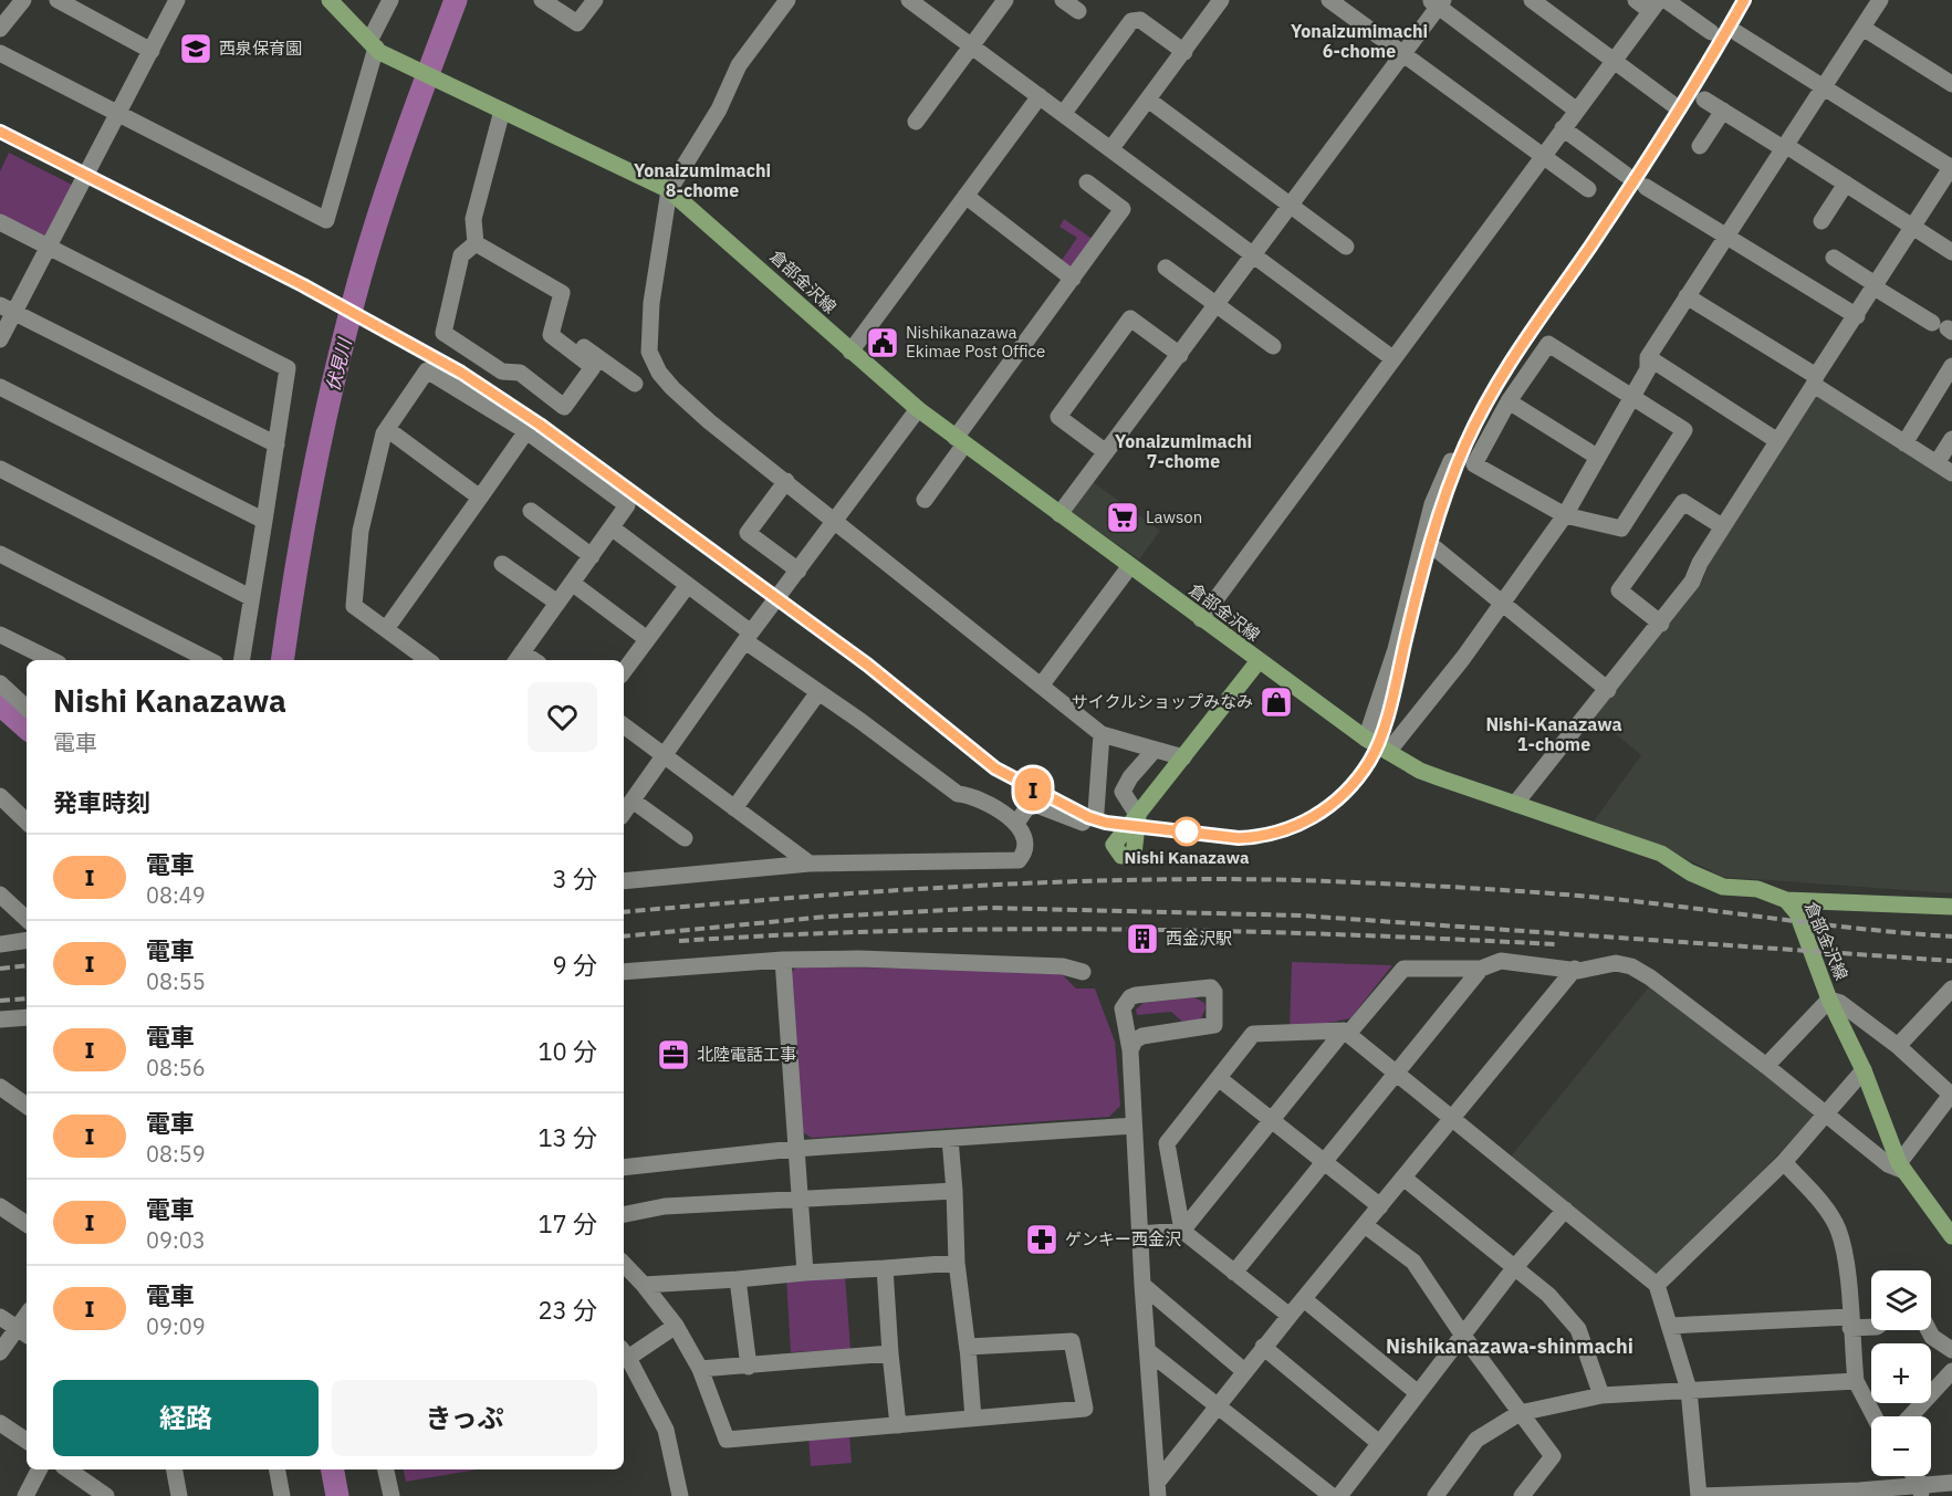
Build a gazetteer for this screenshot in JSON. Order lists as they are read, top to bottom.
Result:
{
  "streets": {
    "main road": ["倉部金沢線"]
  },
  "districts": [
    "Yonaizumimachi 6-chome",
    "Yonaizumimachi 8-chome",
    "Yonaizumimachi 7-chome",
    "Nishi-Kanazawa 1-chome",
    "Nishikanazawa-shinmachi"
  ],
  "water": ["伏見川"],
  "places": {
    "school or university": ["西泉保育園"],
    "public building": ["Nishikanazawa Ekimae Post Office"],
    "supermarket": ["Lawson"],
    "shop": ["サイクルショップみなみ"],
    "other": ["Nishi Kanazawa"],
    "building": ["西金沢駅"],
    "office": ["北陸電話工事"],
    "pharmacy": ["ゲンキー西金沢"]
  },
  "page": {
    "on_map": "I",
    "heading": [
      ["Nishi Kanazawa", "電車"],
      "発車時刻"
    ],
    "list": [
      {
        "mark": "I",
        "name": "電車",
        "note": "08:49",
        "value": "3 分"
      },
      {
        "mark": "I",
        "name": "電車",
        "note": "08:55",
        "value": "9 分"
      },
      {
        "mark": "I",
        "name": "電車",
        "note": "08:56",
        "value": "10 分"
      },
      {
        "mark": "I",
        "name": "電車",
        "note": "08:59",
        "value": "13 分"
      },
      {
        "mark": "I",
        "name": "電車",
        "note": "09:03",
        "value": "17 分"
      },
      {
        "mark": "I",
        "name": "電車",
        "note": "09:09",
        "value": "23 分"
      }
    ],
    "map_buttons": ["+", "−"],
    "buttons": ["経路", "きっぷ"]
  }
}
